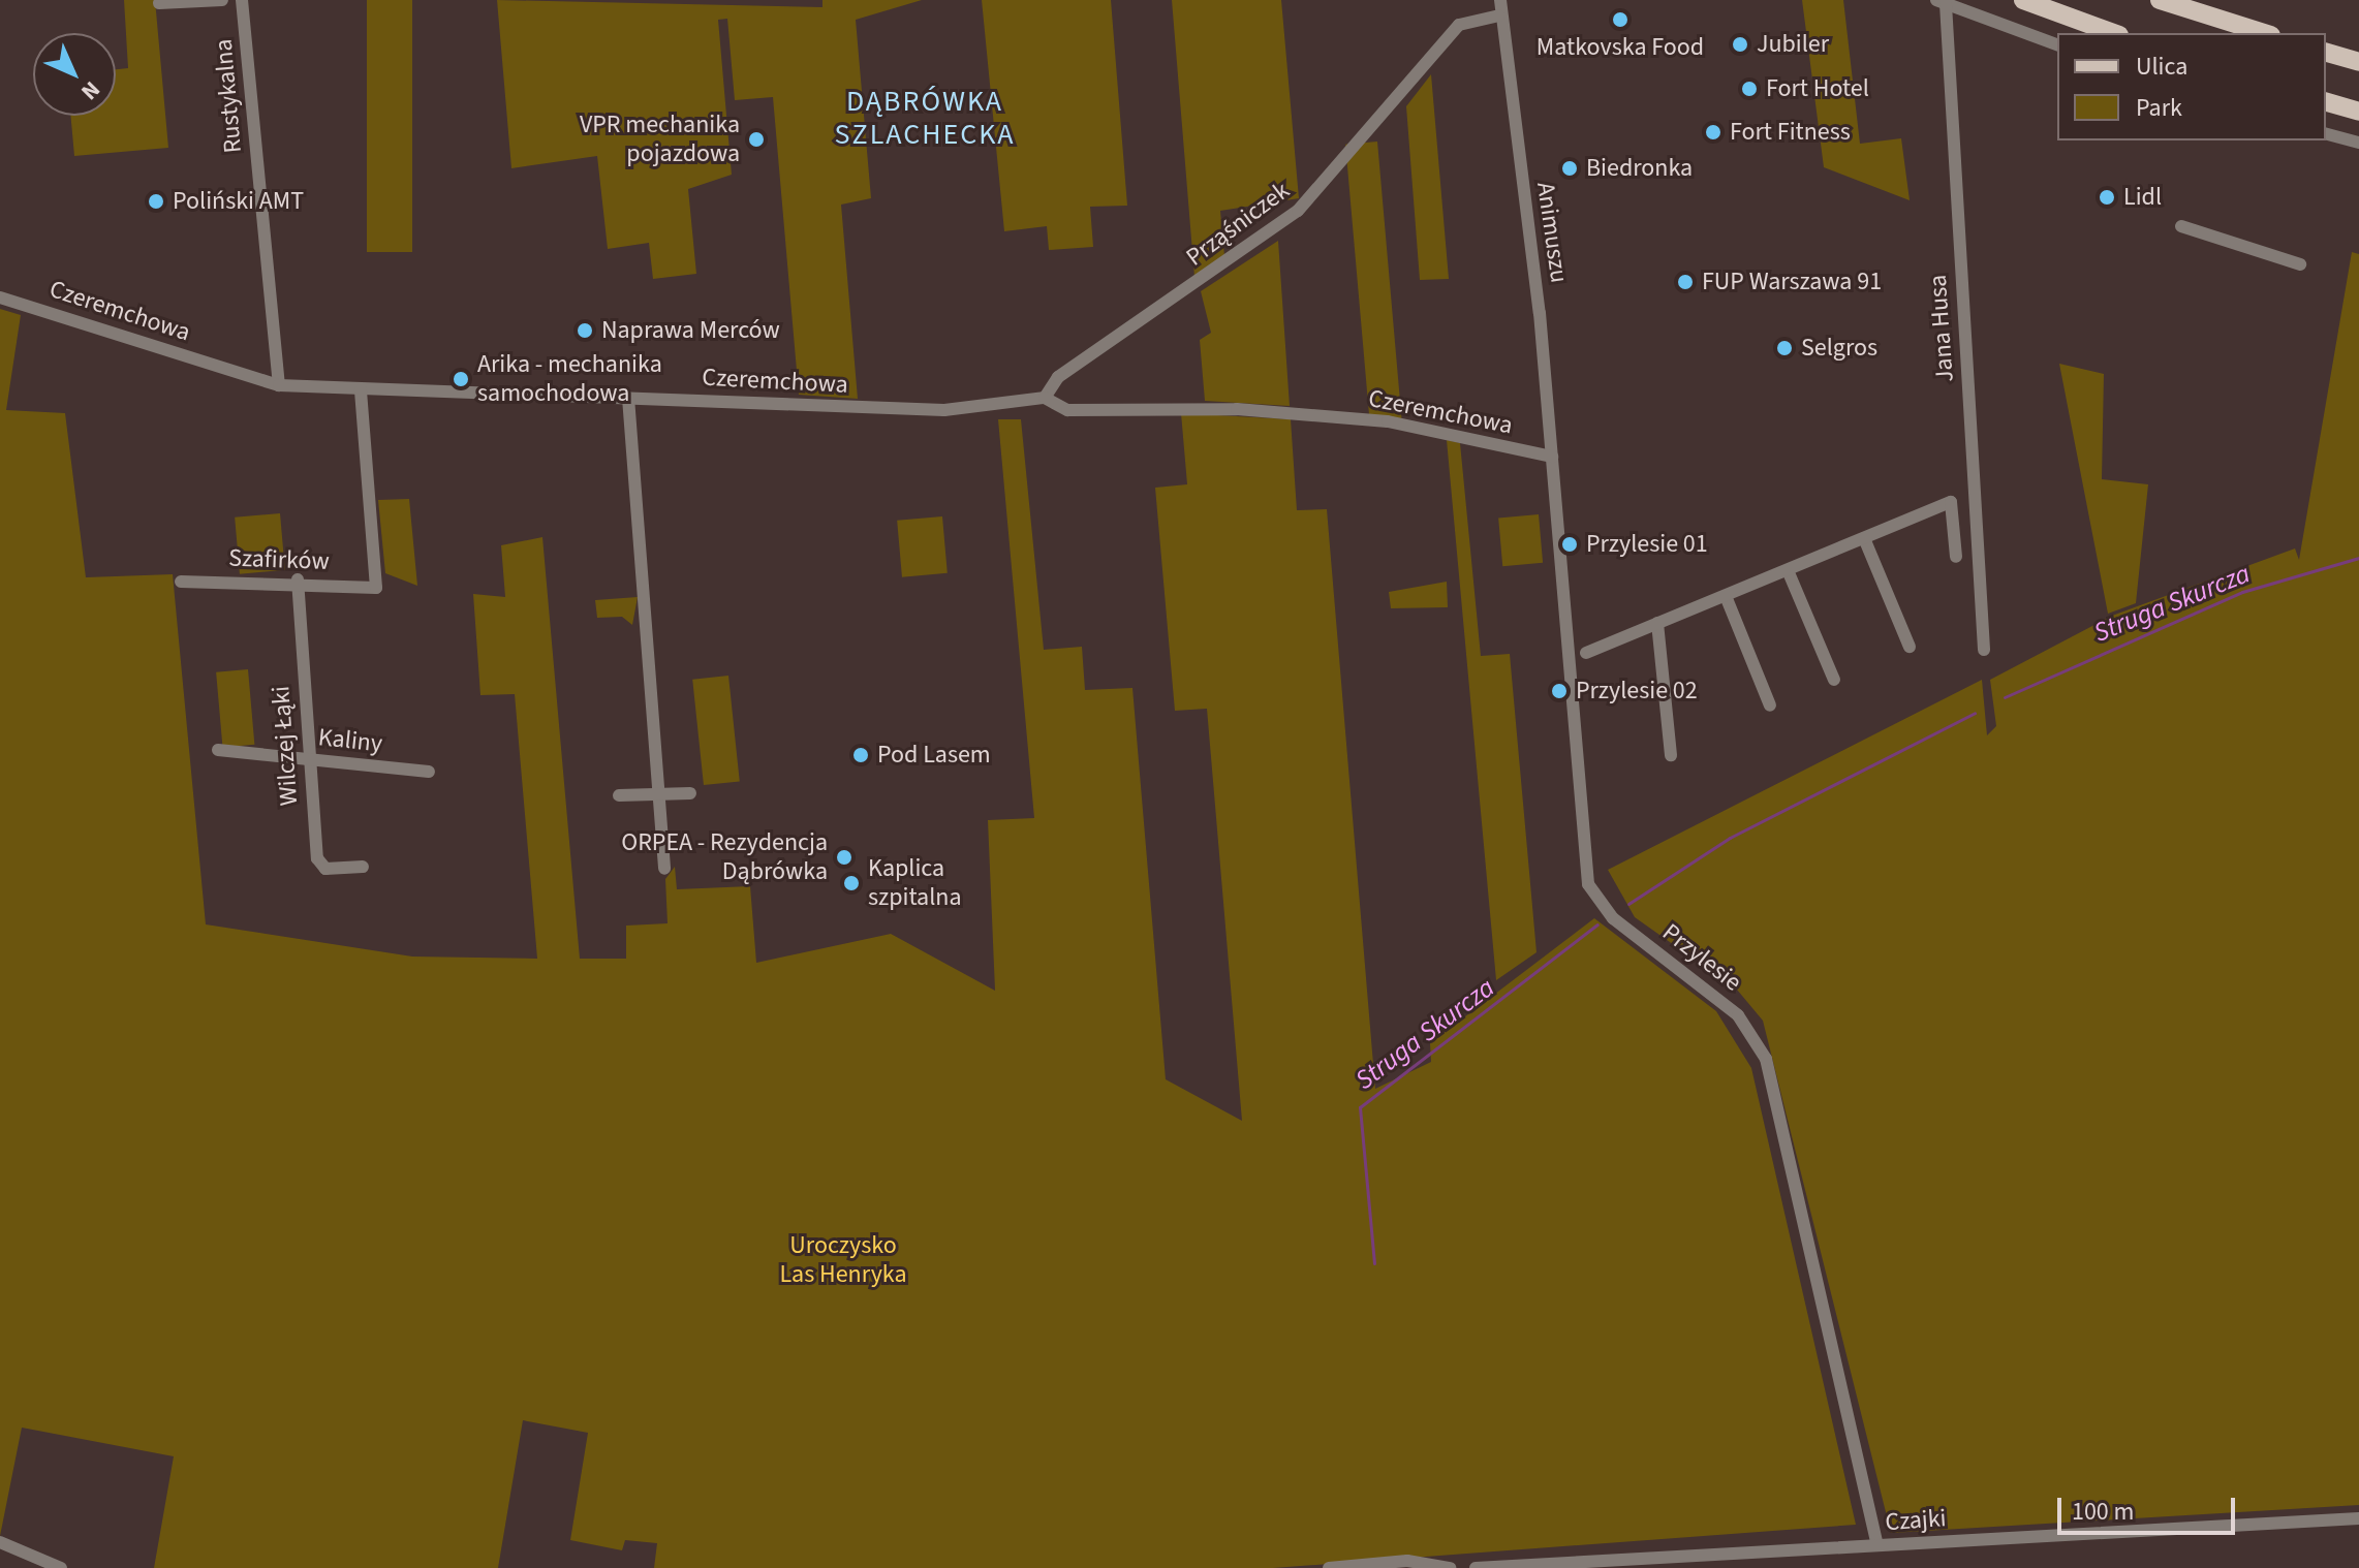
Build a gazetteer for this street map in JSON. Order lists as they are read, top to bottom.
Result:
{
  "streets": {
    "street": [
      "Rustykalna",
      "Prząśniczek",
      "Animuszu",
      "Czeremchowa",
      "Jana Husa",
      "Szafirków",
      "Kaliny",
      "Wilczej Łąki",
      "Przylesie",
      "Czajki"
    ]
  },
  "crossings": [
    ["Rustykalna", "Czeremchowa"],
    ["Prząśniczek", "Animuszu"],
    ["Prząśniczek", "Czeremchowa"],
    ["Animuszu", "Czeremchowa"],
    ["Animuszu", "Przylesie"],
    ["Czeremchowa", "Szafirków"],
    ["Czeremchowa", "Przylesie"],
    ["Szafirków", "Wilczej Łąki"],
    ["Kaliny", "Wilczej Łąki"],
    ["Przylesie", "Czajki"]
  ],
  "districts": ["DĄBRÓWKA SZLACHECKA"],
  "water": ["Struga Skurcza"],
  "parks": ["Uroczysko Las Henryka"],
  "places": [
    "Matkovska Food",
    "Jubiler",
    "Fort Hotel",
    "Fort Fitness",
    "VPR mechanika pojazdowa",
    "Biedronka",
    "Lidl",
    "Poliński AMT",
    "FUP Warszawa 91",
    "Naprawa Merców",
    "Selgros",
    "Arika - mechanika samochodowa",
    "Przylesie 01",
    "Przylesie 02",
    "Pod Lasem",
    "ORPEA - Rezydencja Dąbrówka",
    "Kaplica szpitalna"
  ],
  "legend": ["Ulica", "Park"],
  "scale_bar": "100 m",
  "north": "bottom right"
}
